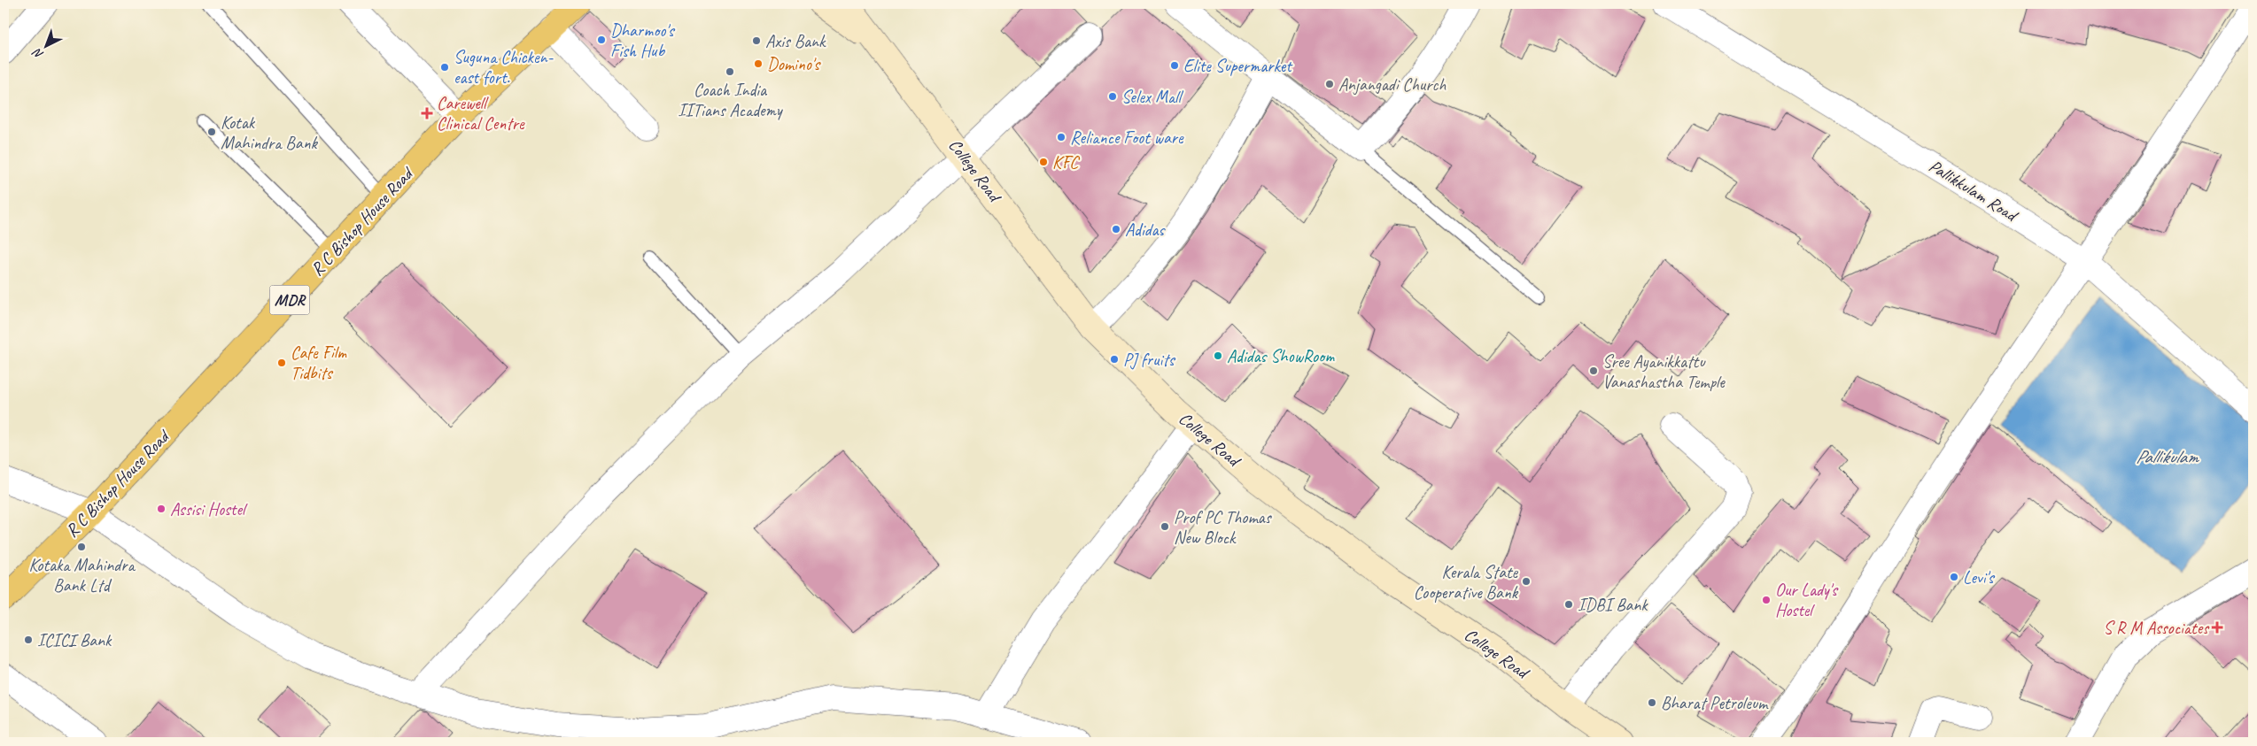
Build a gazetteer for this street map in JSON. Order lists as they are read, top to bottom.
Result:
{
  "streets": {
    "main road": ["College Road", "R C Bishop House Road", "MDR"],
    "street": ["Pallikkulam Road"]
  },
  "water": ["Pallikulam"],
  "places": {
    "other": [
      "Dharmoo's Fish Hub",
      "Axis Bank",
      "Domino's",
      "Elite Supermarket",
      "Suguna Chicken- east fort.",
      "Coach India IITians Academy",
      "Anjangadi Church",
      "Selex Mall",
      "Kotak Mahindra Bank",
      "Reliance Foot ware",
      "KFC",
      "Adidas",
      "Adidas ShowRoom",
      "PJ fruits",
      "Cafe Film Tidbits",
      "Sree Ayanikkattu Vanashastha Temple",
      "Assisi Hostel",
      "Prof PC Thomas New Block",
      "Kotaka Mahindra Bank Ltd",
      "Levi's",
      "Kerala State Cooperative Bank",
      "Our Lady's Hostel",
      "IDBI Bank",
      "ICICI Bank",
      "Bharat Petroleum"
    ],
    "health": ["Carewell Clinical Centre", "S R M Associates"]
  },
  "north": "bottom left"
}
